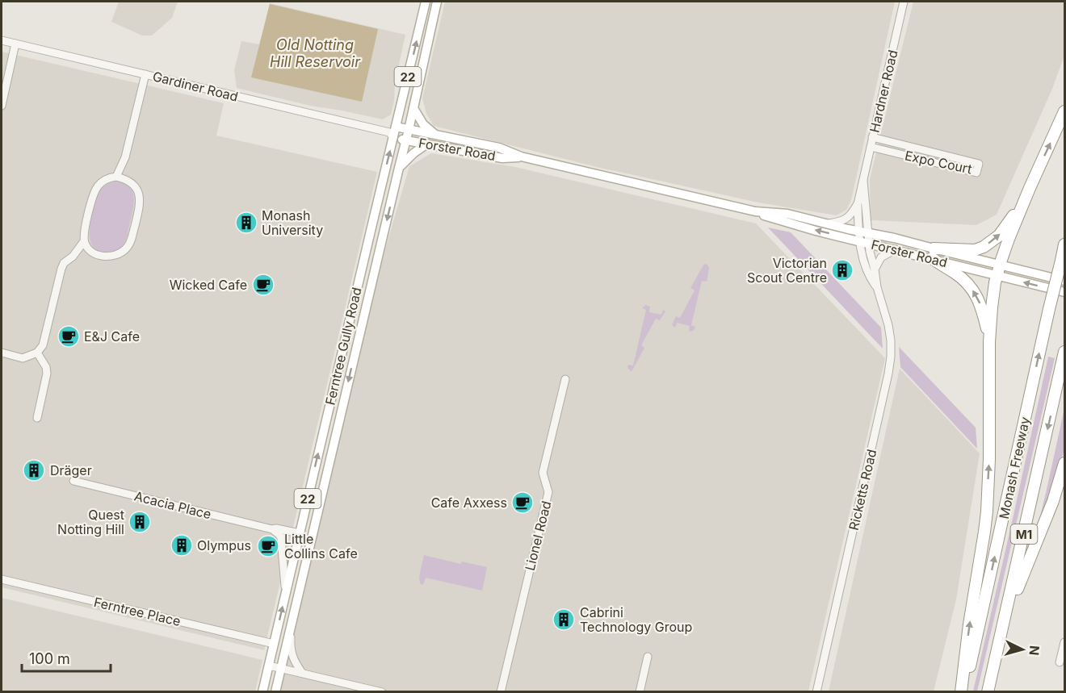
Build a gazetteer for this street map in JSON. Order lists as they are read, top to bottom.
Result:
{
  "streets": {
    "highway": ["Monash Freeway", "M1"],
    "main road": ["22", "Forster Road", "Ferntree Gully Road"],
    "street": [
      "Gardiner Road",
      "Hardner Road",
      "Expo Court",
      "Ricketts Road",
      "Acacia Place",
      "Lionel Road",
      "Ferntree Place"
    ]
  },
  "crossings": [
    ["Gardiner Road", "Forster Road"],
    ["Gardiner Road", "Ferntree Gully Road"],
    ["Hardner Road", "Forster Road"],
    ["Hardner Road", "Expo Court"],
    ["Forster Road", "Ferntree Gully Road"],
    ["Forster Road", "Ricketts Road"],
    ["Ferntree Gully Road", "Acacia Place"],
    ["Ferntree Gully Road", "Ferntree Place"]
  ],
  "water": ["Old Notting Hill Reservoir"],
  "places": {
    "building": [
      "Monash University",
      "Victorian Scout Centre",
      "Dräger",
      "Quest Notting Hill",
      "Olympus",
      "Cabrini Technology Group"
    ],
    "cafe": [
      "Wicked Cafe",
      "E&J Cafe",
      "Cafe Axxess",
      "Little Collins Cafe"
    ]
  },
  "scale_bar": "100 m",
  "north": "right"
}
